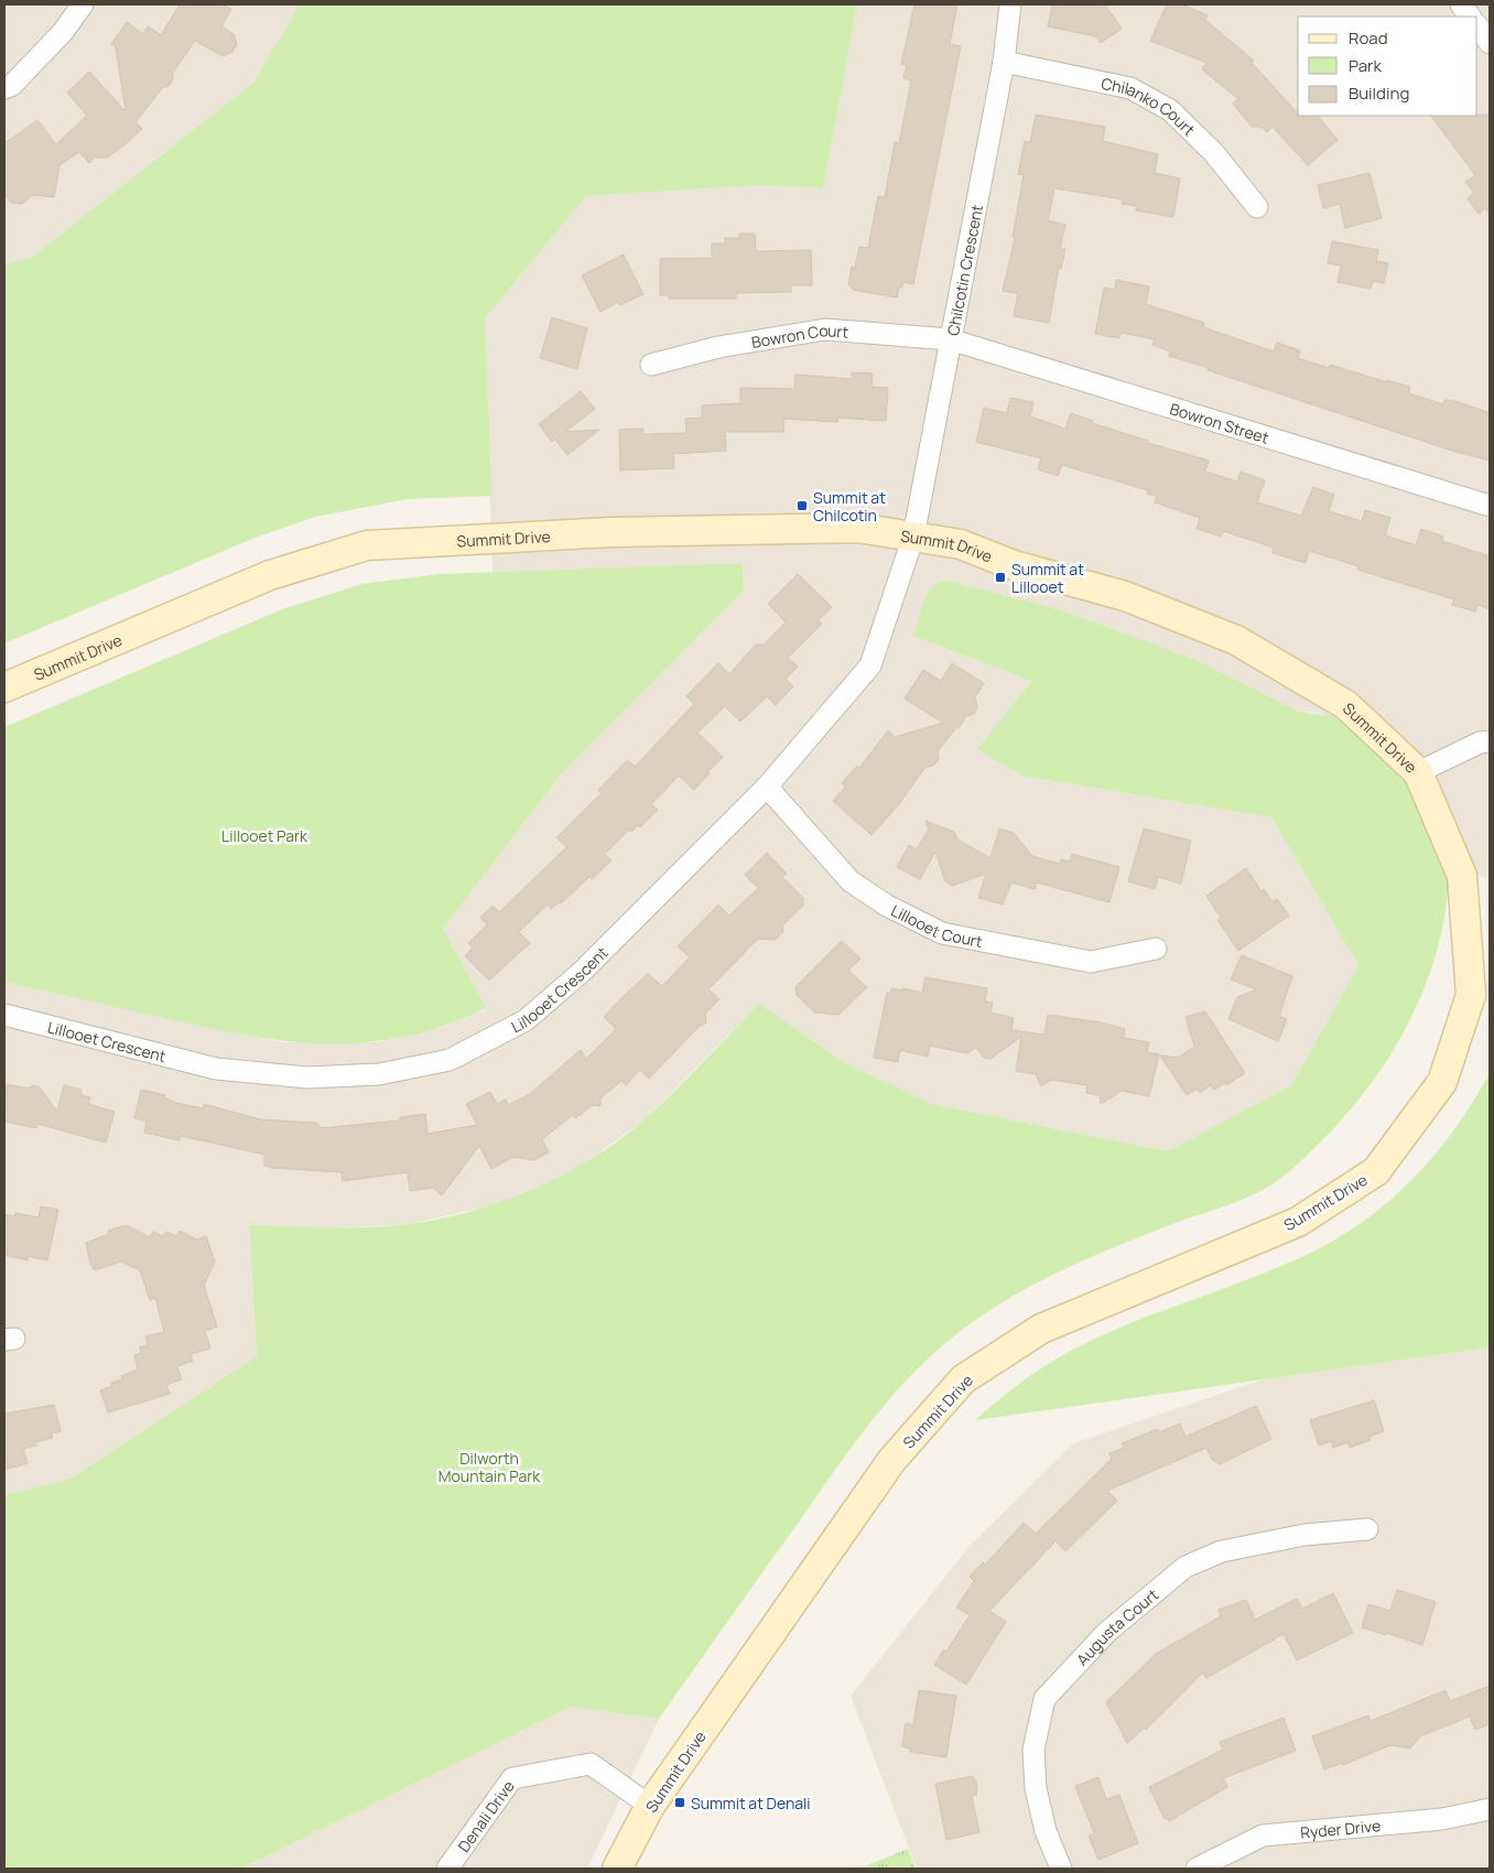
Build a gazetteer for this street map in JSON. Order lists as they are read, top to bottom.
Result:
{
  "streets": {
    "street": [
      "Chilanko Court",
      "Chilcotin Crescent",
      "Bowron Court",
      "Bowron Street",
      "Summit Drive",
      "Lillooet Court",
      "Lillooet Crescent",
      "Augusta Court",
      "Denali Drive",
      "Ryder Drive"
    ]
  },
  "crossings": [
    ["Chilanko Court", "Chilcotin Crescent"],
    ["Chilcotin Crescent", "Bowron Court"],
    ["Chilcotin Crescent", "Bowron Street"],
    ["Chilcotin Crescent", "Summit Drive"],
    ["Chilcotin Crescent", "Lillooet Crescent"],
    ["Bowron Court", "Bowron Street"],
    ["Summit Drive", "Lillooet Crescent"],
    ["Summit Drive", "Denali Drive"],
    ["Lillooet Court", "Lillooet Crescent"]
  ],
  "parks": ["Lillooet Park", "Dilworth Mountain Park"],
  "places": {
    "transit": ["Summit at Chilcotin", "Summit at Lillooet", "Summit at Denali"]
  },
  "legend": ["Road", "Park", "Building"]
}
